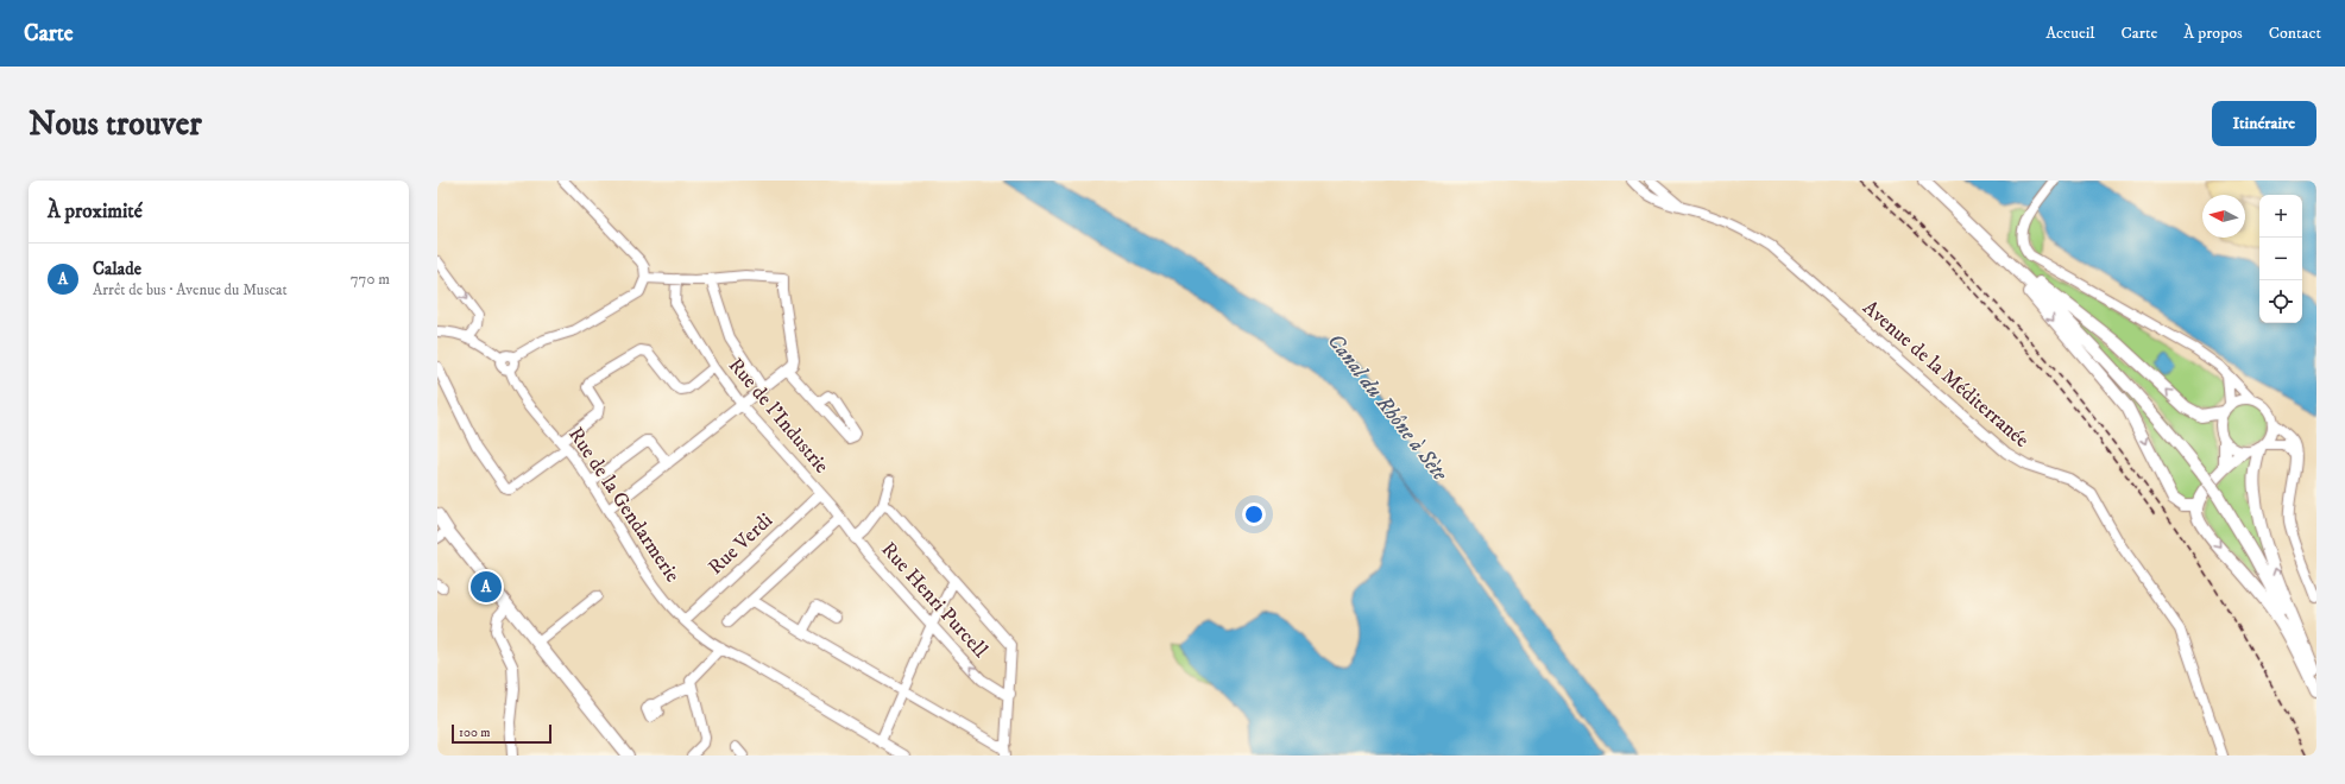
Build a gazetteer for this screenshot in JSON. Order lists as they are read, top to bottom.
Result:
{
  "streets": {
    "street": [
      "Avenue de la Méditerranée",
      "Rue de l'Industrie",
      "Rue de la Gendarmerie",
      "Rue Verdi",
      "Rue Henri Purcell"
    ]
  },
  "crossings": [
    ["Rue de l'Industrie", "Rue Verdi"],
    ["Rue de l'Industrie", "Rue Henri Purcell"],
    ["Rue de la Gendarmerie", "Rue Verdi"]
  ],
  "water": ["Canal du Rhône à Sète"],
  "scale_bar": "100 m",
  "north": "left",
  "page": {
    "header": "Carte",
    "nav": [
      "Accueil",
      "Carte",
      "À propos",
      "Contact"
    ],
    "buttons": "Itinéraire",
    "title": "Nous trouver",
    "heading": "À proximité",
    "map_buttons": ["+", "−"],
    "list": [
      {
        "mark": "A",
        "name": "Calade",
        "note": "Arrêt de bus · Avenue du Muscat",
        "value": "770 m"
      }
    ],
    "pins": "A",
    "scale": "100 m"
  }
}
